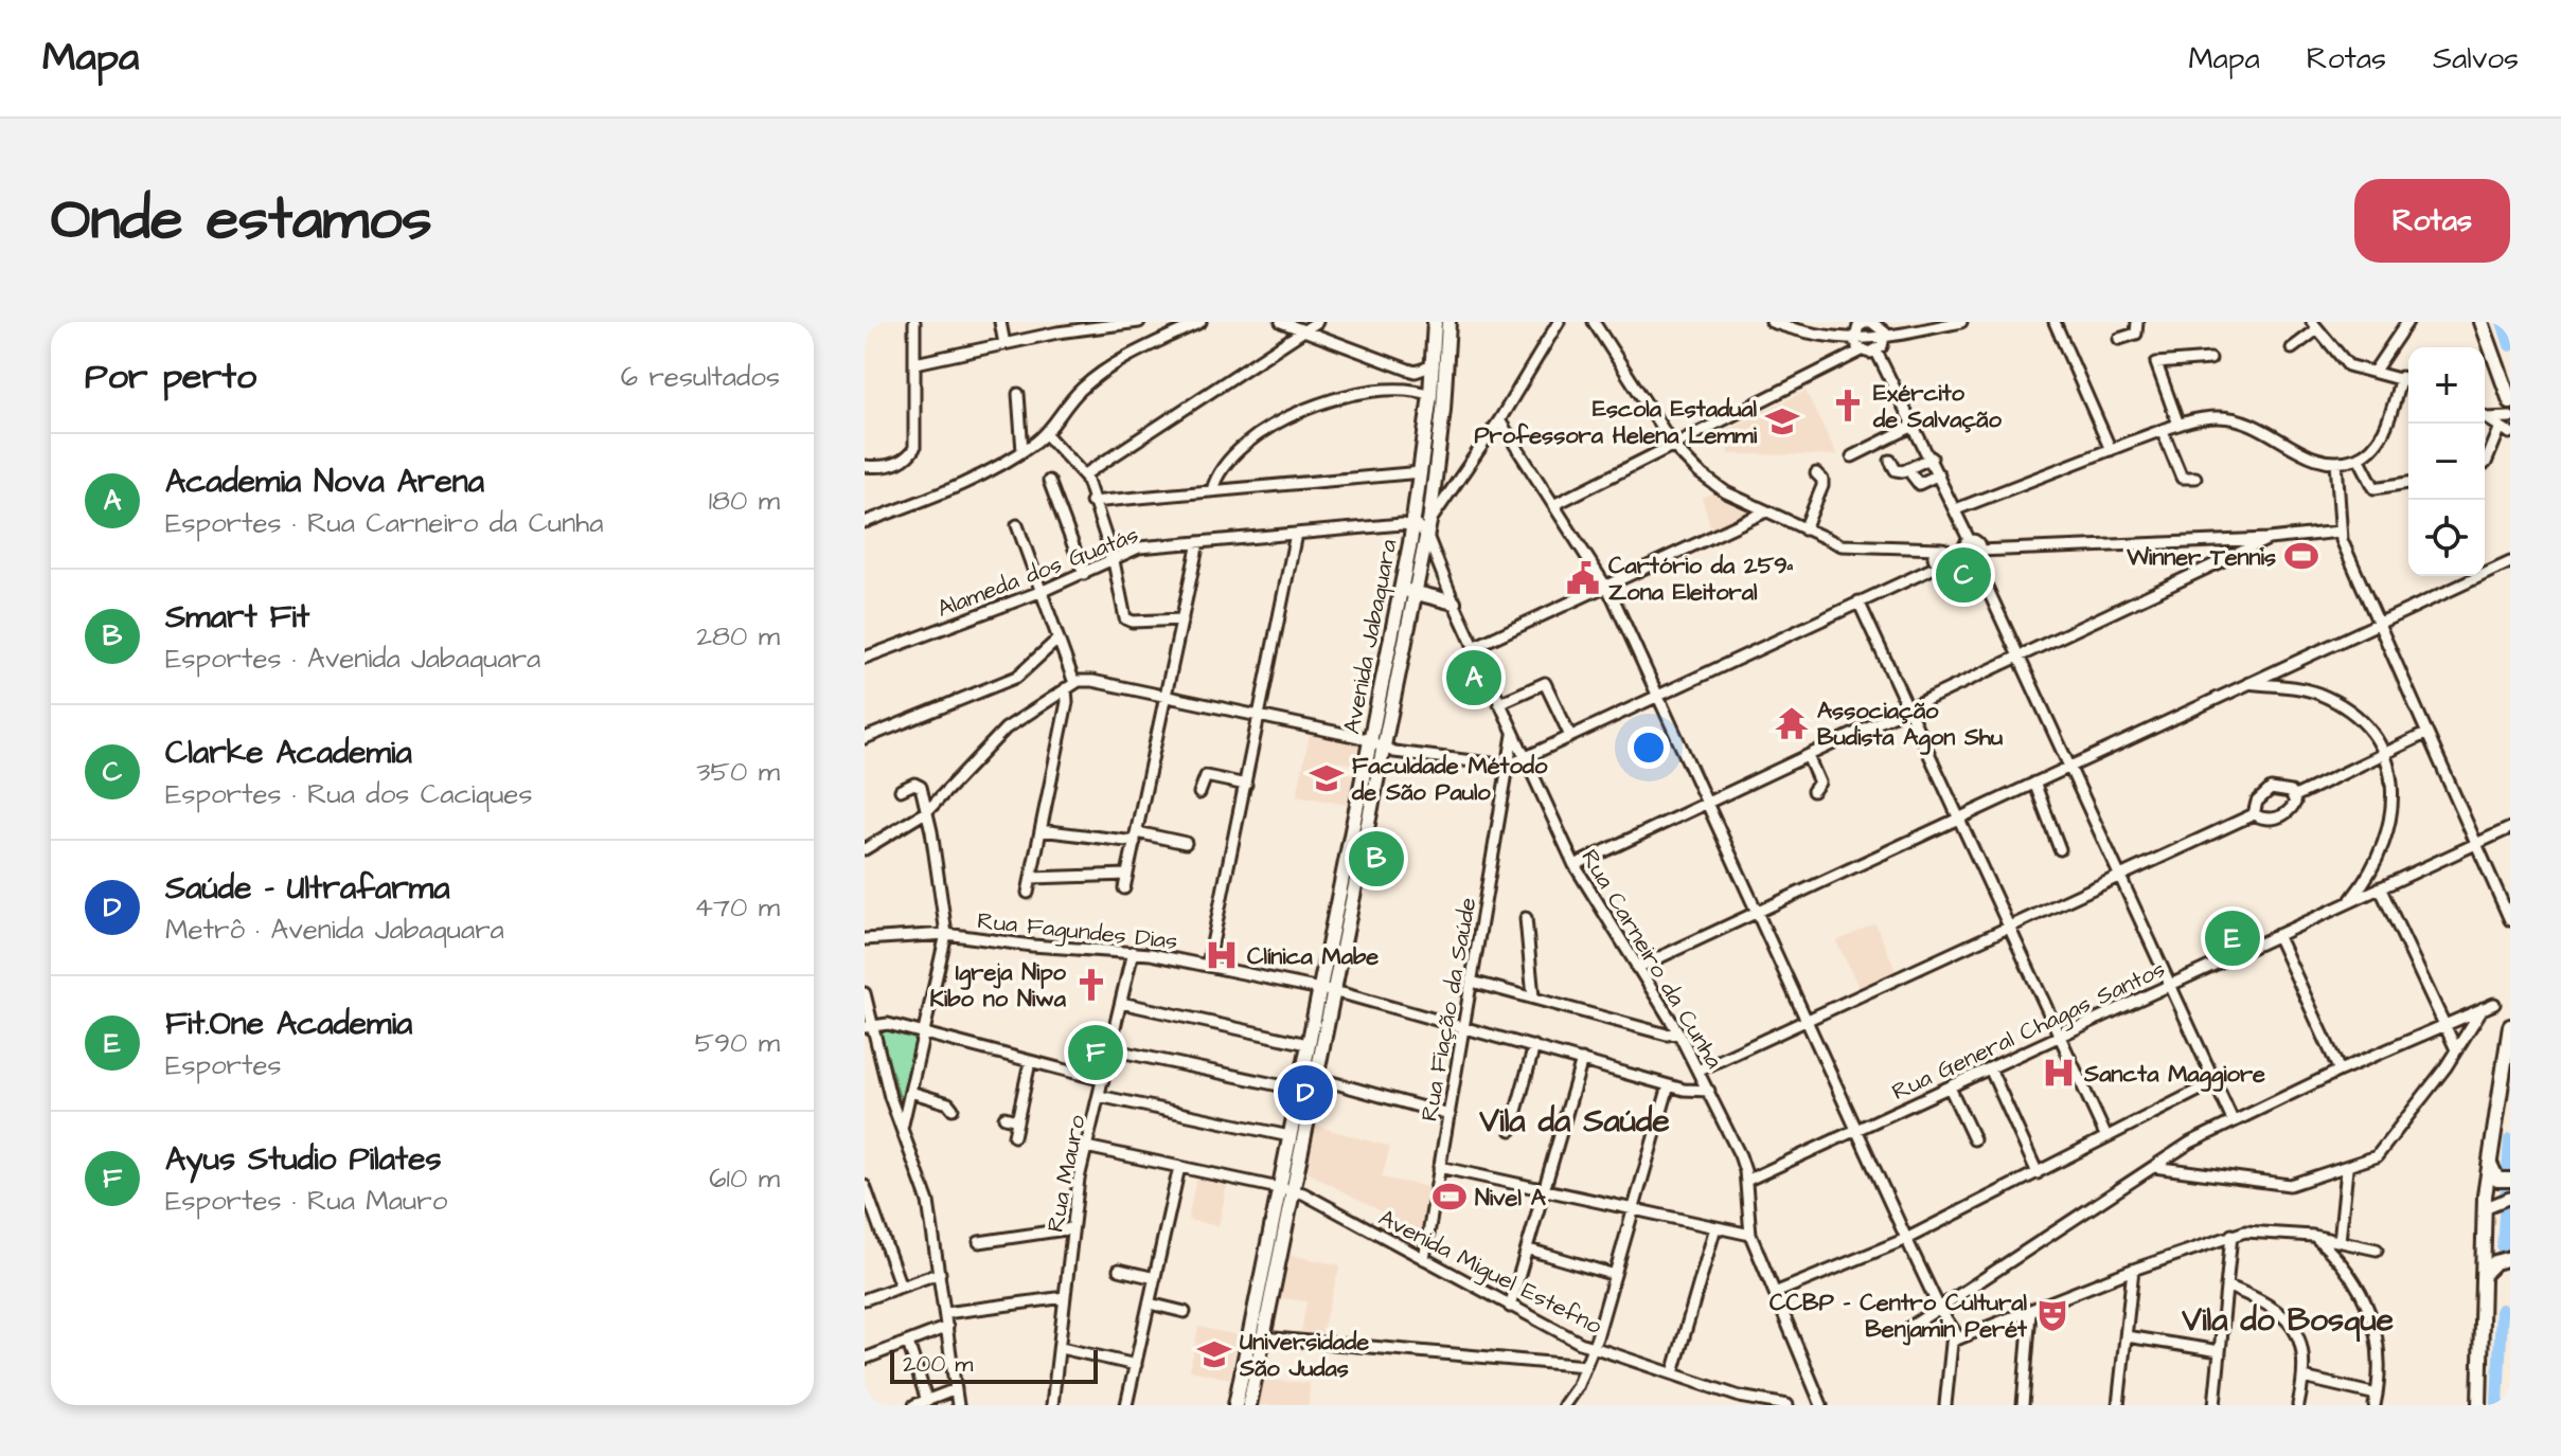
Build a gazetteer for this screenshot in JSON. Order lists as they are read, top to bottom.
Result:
{
  "streets": {
    "main road": ["Avenida Jabaquara"],
    "street": [
      "Alameda dos Guatás",
      "Rua Fagundes Dias",
      "Rua Carneiro da Cunha",
      "Rua Fiação da Saúde",
      "Rua General Chagas Santos",
      "Rua Mauro",
      "Avenida Miguel Estefno"
    ]
  },
  "crossings": [
    ["Alameda dos Guatás", "Avenida Jabaquara"],
    ["Avenida Jabaquara", "Rua Fagundes Dias"],
    ["Avenida Jabaquara", "Rua Carneiro da Cunha"],
    ["Avenida Jabaquara", "Avenida Miguel Estefno"],
    ["Rua Fagundes Dias", "Rua Carneiro da Cunha"],
    ["Rua Fagundes Dias", "Rua Fiação da Saúde"],
    ["Rua Fagundes Dias", "Rua Mauro"],
    ["Rua Carneiro da Cunha", "Rua Fiação da Saúde"],
    ["Rua Carneiro da Cunha", "Rua General Chagas Santos"],
    ["Rua Fiação da Saúde", "Avenida Miguel Estefno"],
    ["Rua Mauro", "Avenida Miguel Estefno"]
  ],
  "districts": ["Vila da Saúde", "Vila do Bosque"],
  "places": {
    "church": ["Exército de Salvação", "Igreja Nipo Kibo no Niwa"],
    "school or university": ["Escola Estadual Professora Helena Lemmi", "Faculdade Método de São Paulo", "Universidade São Judas"],
    "sports": ["Winner Tennis", "Nivel A"],
    "public building": ["Cartório da 259ª Zona Eleitoral"],
    "temple": ["Associação Budista Agon Shu"],
    "hospital": ["Clínica Mabe", "Sancta Maggiore"],
    "theatre": ["CCBP - Centro Cultural Benjamin Perét"]
  },
  "scale_bar": "200 m",
  "page": {
    "header": "Mapa",
    "nav": ["Mapa", "Rotas", "Salvos"],
    "title": "Onde estamos",
    "buttons": "Rotas",
    "heading": ["Por perto", "6 resultados"],
    "map_buttons": ["+", "−"],
    "list": [
      {
        "mark": "A",
        "name": "Academia Nova Arena",
        "note": "Esportes · Rua Carneiro da Cunha",
        "value": "180 m"
      },
      {
        "mark": "B",
        "name": "Smart Fit",
        "note": "Esportes · Avenida Jabaquara",
        "value": "280 m"
      },
      {
        "mark": "C",
        "name": "Clarke Academia",
        "note": "Esportes · Rua dos Caciques",
        "value": "350 m"
      },
      {
        "mark": "D",
        "name": "Saúde – Ultrafarma",
        "note": "Metrô · Avenida Jabaquara",
        "value": "470 m"
      },
      {
        "mark": "E",
        "name": "Fit.One Academia",
        "note": "Esportes",
        "value": "590 m"
      },
      {
        "mark": "F",
        "name": "Ayus Studio Pilates",
        "note": "Esportes · Rua Mauro",
        "value": "610 m"
      }
    ],
    "pins": [
      "C",
      "A",
      "B",
      "E",
      "F",
      "D"
    ],
    "scale": "200 m"
  }
}
